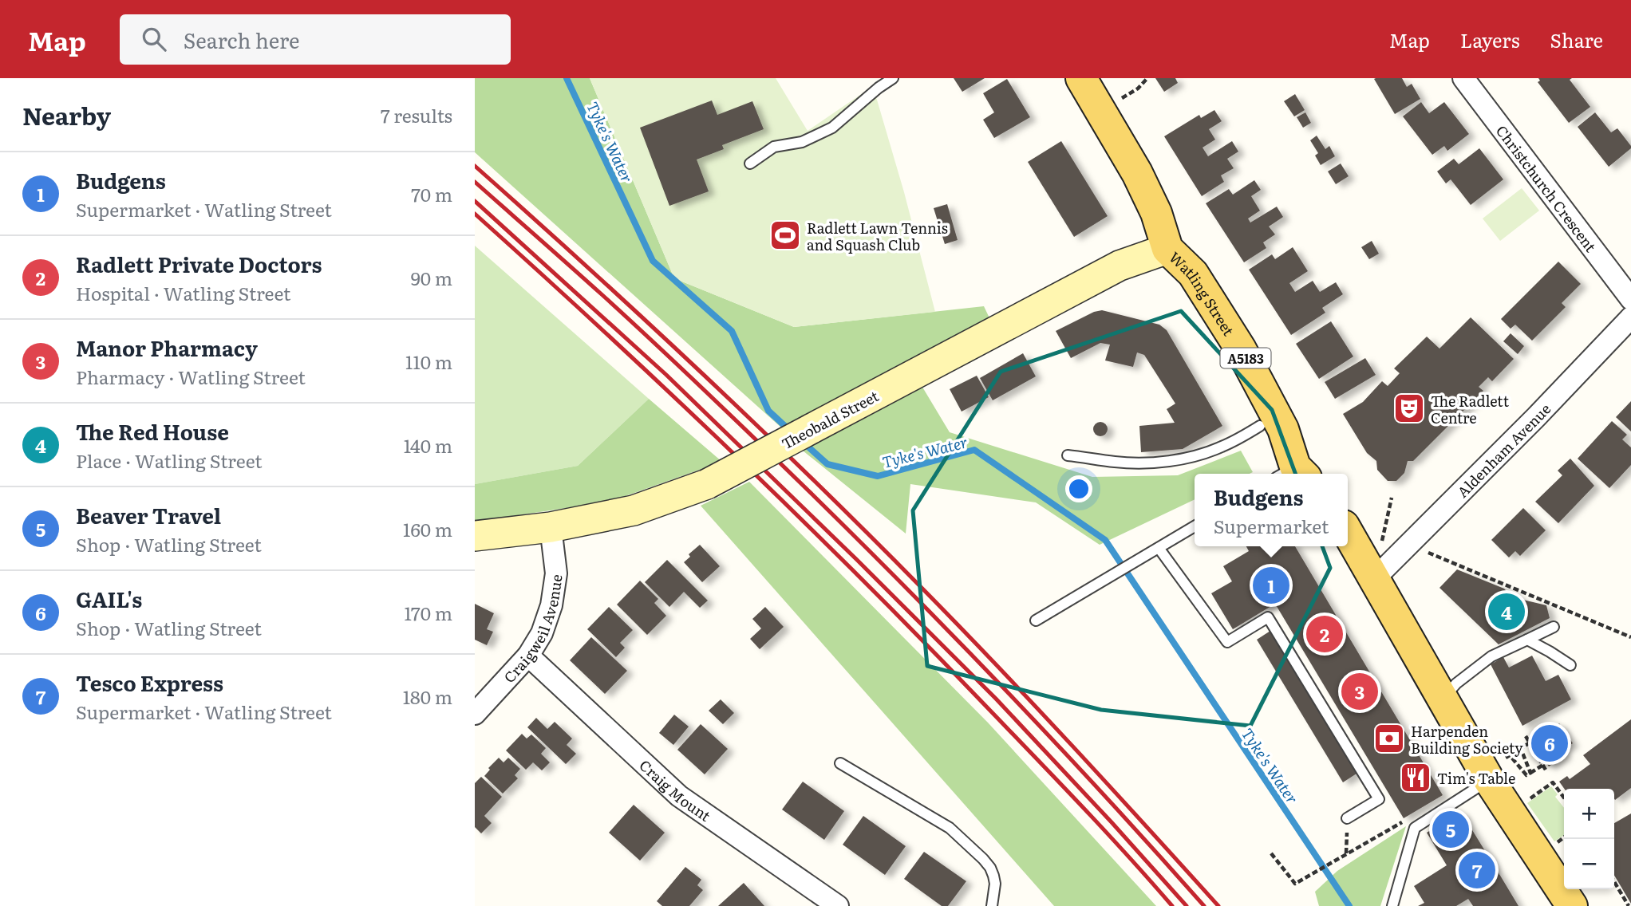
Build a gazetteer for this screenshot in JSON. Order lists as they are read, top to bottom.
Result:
{
  "streets": {
    "main road": ["Watling Street", "A5183"],
    "street": [
      "Christchurch Crescent",
      "Theobald Street",
      "Aldenham Avenue",
      "Craigweil Avenue",
      "Craig Mount"
    ]
  },
  "crossings": [
    ["Watling Street", "Theobald Street"],
    ["Theobald Street", "Craigweil Avenue"],
    ["Craigweil Avenue", "Craig Mount"]
  ],
  "water": ["Tyke's Water"],
  "places": {
    "sports": ["Radlett Lawn Tennis and Squash Club"],
    "theatre": ["The Radlett Centre"],
    "bank": ["Harpenden Building Society"],
    "restaurant": ["Tim's Table"]
  },
  "page": {
    "header": "Map",
    "search": "Search here",
    "nav": ["Map", "Layers", "Share"],
    "heading": ["Nearby", "7 results"],
    "list": [
      {
        "mark": "1",
        "name": "Budgens",
        "note": "Supermarket · Watling Street",
        "value": "70 m"
      },
      {
        "mark": "2",
        "name": "Radlett Private Doctors",
        "note": "Hospital · Watling Street",
        "value": "90 m"
      },
      {
        "mark": "3",
        "name": "Manor Pharmacy",
        "note": "Pharmacy · Watling Street",
        "value": "110 m"
      },
      {
        "mark": "4",
        "name": "The Red House",
        "note": "Place · Watling Street",
        "value": "140 m"
      },
      {
        "mark": "5",
        "name": "Beaver Travel",
        "note": "Shop · Watling Street",
        "value": "160 m"
      },
      {
        "mark": "6",
        "name": "GAIL's",
        "note": "Shop · Watling Street",
        "value": "170 m"
      },
      {
        "mark": "7",
        "name": "Tesco Express",
        "note": "Supermarket · Watling Street",
        "value": "180 m"
      }
    ],
    "popup": ["Budgens", "Supermarket"],
    "pins": [
      "1",
      "4",
      "2",
      "3",
      "6",
      "5",
      "7"
    ],
    "map_buttons": ["+", "−"]
  }
}
